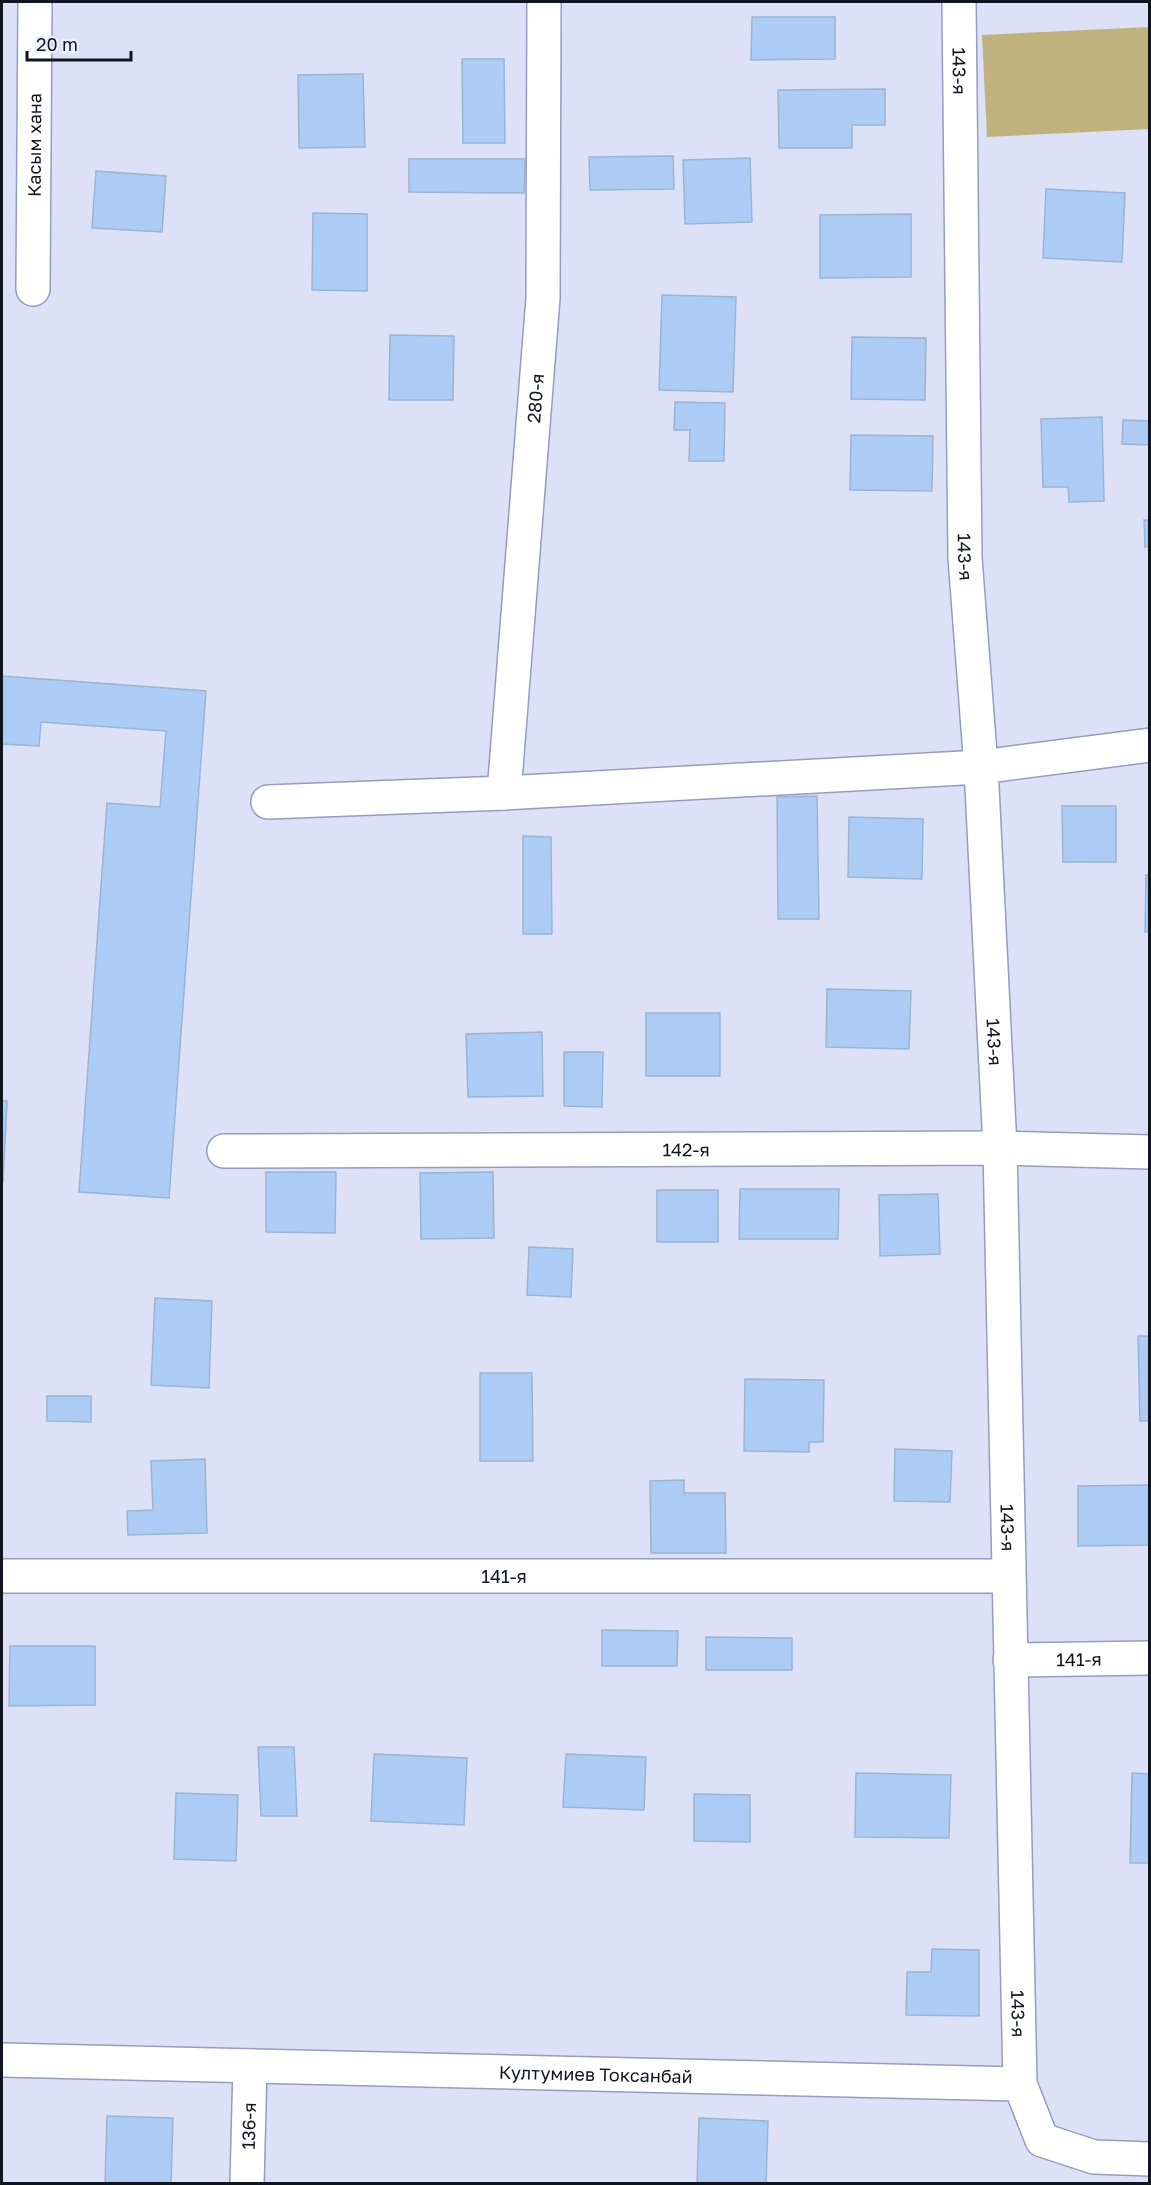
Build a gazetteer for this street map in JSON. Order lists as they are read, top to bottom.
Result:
{
  "streets": {
    "street": [
      "143-я",
      "Касым хана",
      "280-я",
      "142-я",
      "141-я",
      "Култумиев Токсанбай",
      "136-я"
    ]
  },
  "crossings": [
    ["143-я", "142-я"],
    ["143-я", "141-я"],
    ["143-я", "Култумиев Токсанбай"],
    ["Култумиев Токсанбай", "136-я"]
  ],
  "scale_bar": "20 m"
}
